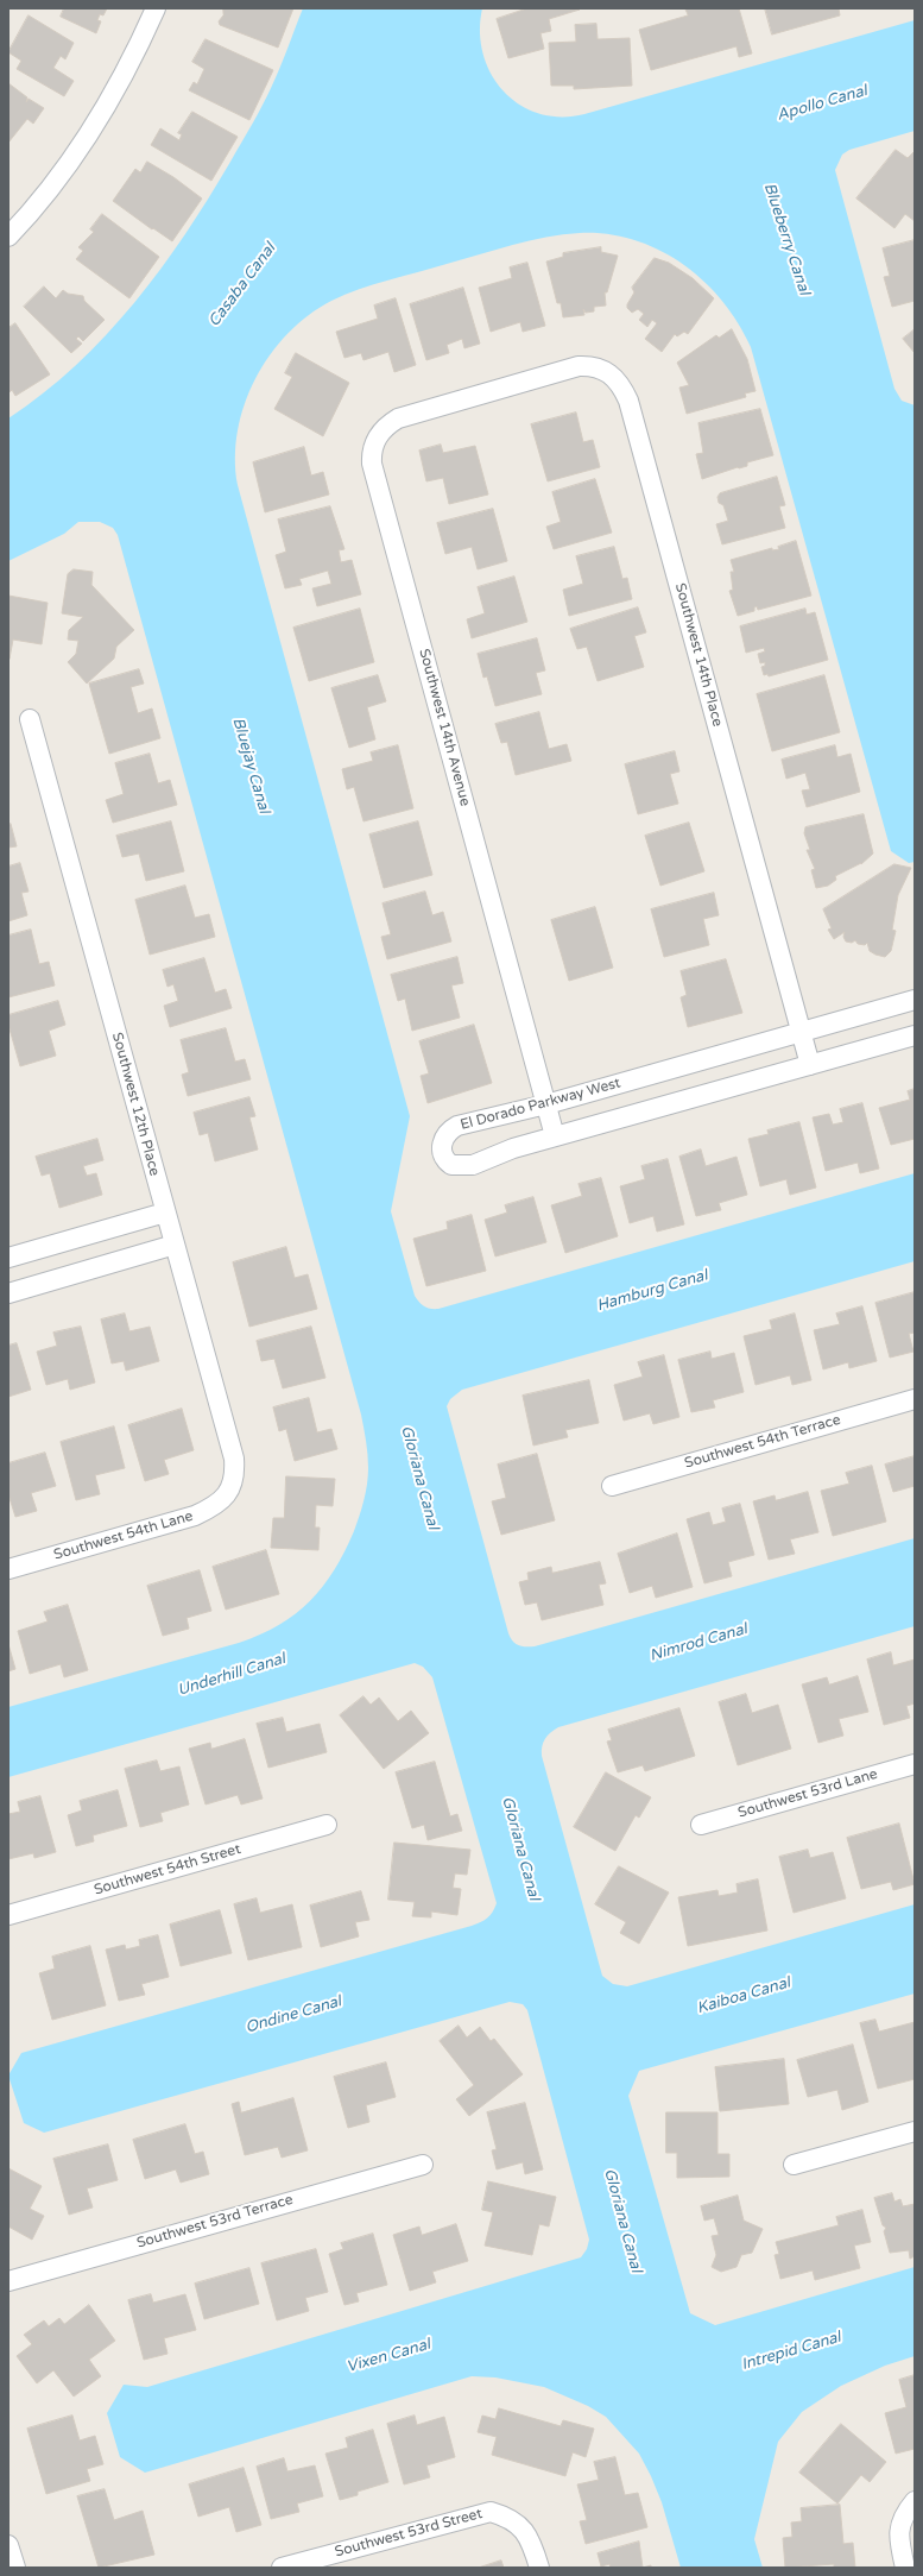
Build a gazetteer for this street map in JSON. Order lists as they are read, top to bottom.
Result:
{
  "streets": {
    "street": [
      "Southwest 14th Place",
      "Southwest 14th Avenue",
      "Southwest 12th Place",
      "El Dorado Parkway West",
      "Southwest 54th Terrace",
      "Southwest 54th Lane",
      "Southwest 53rd Lane",
      "Southwest 54th Street",
      "Southwest 53rd Terrace",
      "Southwest 53rd Street"
    ]
  },
  "crossings": [
    ["Southwest 14th Place", "Southwest 14th Avenue"],
    ["Southwest 14th Place", "El Dorado Parkway West"],
    ["Southwest 14th Avenue", "El Dorado Parkway West"],
    ["Southwest 12th Place", "Southwest 54th Lane"]
  ],
  "water": [
    "Apollo Canal",
    "Blueberry Canal",
    "Casaba Canal",
    "Bluejay Canal",
    "Hamburg Canal",
    "Gloriana Canal",
    "Nimrod Canal",
    "Underhill Canal",
    "Kaiboa Canal",
    "Ondine Canal",
    "Intrepid Canal",
    "Vixen Canal"
  ]
}
